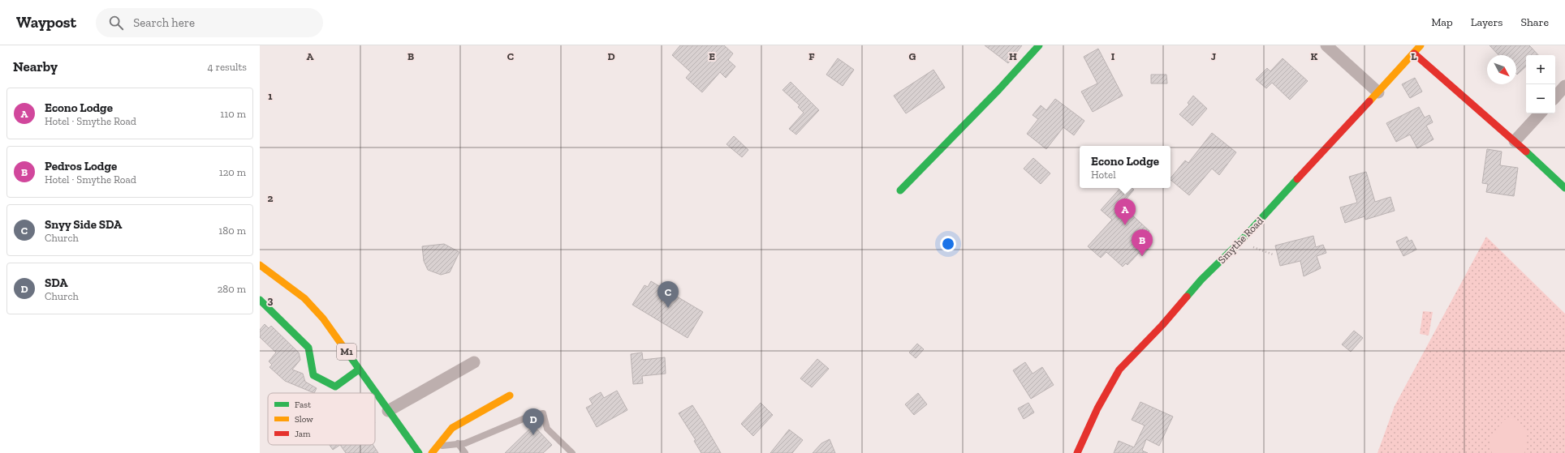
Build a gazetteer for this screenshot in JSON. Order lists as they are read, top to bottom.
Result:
{
  "streets": {
    "main road": ["Smythe Road", "M1"]
  },
  "legend": ["Fast", "Slow", "Jam"],
  "north": "bottom right",
  "page": {
    "header": "Waypost",
    "search": "Search here",
    "nav": ["Map", "Layers", "Share"],
    "heading": ["Nearby", "4 results"],
    "map_buttons": ["+", "−"],
    "list": [
      {
        "mark": "A",
        "name": "Econo Lodge",
        "note": "Hotel · Smythe Road",
        "value": "110 m"
      },
      {
        "mark": "B",
        "name": "Pedros Lodge",
        "note": "Hotel · Smythe Road",
        "value": "120 m"
      },
      {
        "mark": "C",
        "name": "Snyy Side SDA",
        "note": "Church",
        "value": "180 m"
      },
      {
        "mark": "D",
        "name": "SDA",
        "note": "Church",
        "value": "280 m"
      }
    ],
    "popup": ["Econo Lodge", "Hotel"],
    "pins": [
      "A",
      "B",
      "C",
      "D"
    ]
  },
  "grid": {
    "columns": [
      "A",
      "B",
      "C",
      "D",
      "E",
      "F",
      "G",
      "H",
      "I",
      "J",
      "K",
      "L"
    ],
    "rows": ["1", "2", "3"]
  }
}
